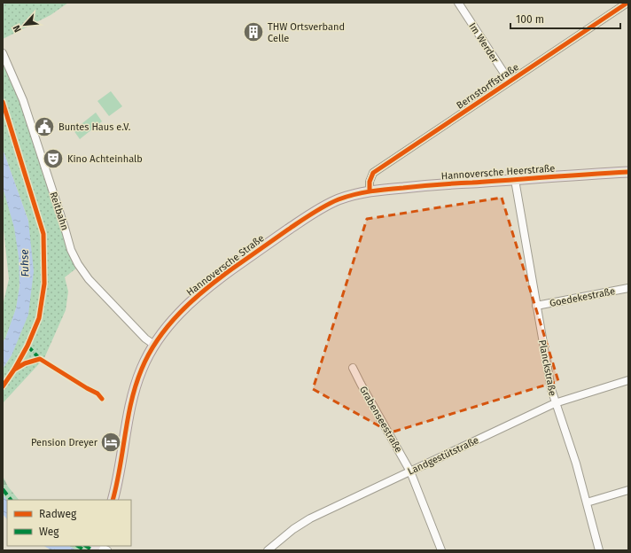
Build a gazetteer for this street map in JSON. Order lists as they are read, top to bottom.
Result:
{
  "streets": {
    "main road": ["Hannoversche Heerstraße", "Hannoversche Straße"],
    "street": [
      "Im Werder",
      "Bernstorffstraße",
      "Reitbahn",
      "Goedekestraße",
      "Planckstraße",
      "Grabenseestraße",
      "Landgestütstraße"
    ]
  },
  "crossings": [
    ["Im Werder", "Bernstorffstraße"],
    ["Bernstorffstraße", "Hannoversche Heerstraße"],
    ["Bernstorffstraße", "Hannoversche Straße"],
    ["Hannoversche Heerstraße", "Hannoversche Straße"],
    ["Hannoversche Heerstraße", "Planckstraße"],
    ["Reitbahn", "Hannoversche Straße"],
    ["Goedekestraße", "Planckstraße"],
    ["Planckstraße", "Landgestütstraße"],
    ["Grabenseestraße", "Landgestütstraße"]
  ],
  "water": ["Fuhse"],
  "places": {
    "building": ["THW Ortsverband Celle"],
    "public building": ["Buntes Haus e.V."],
    "theatre": ["Kino Achteinhalb"],
    "hotel": ["Pension Dreyer"]
  },
  "legend": ["Radweg", "Weg"],
  "scale_bar": "100 m",
  "north": "bottom left"
}
